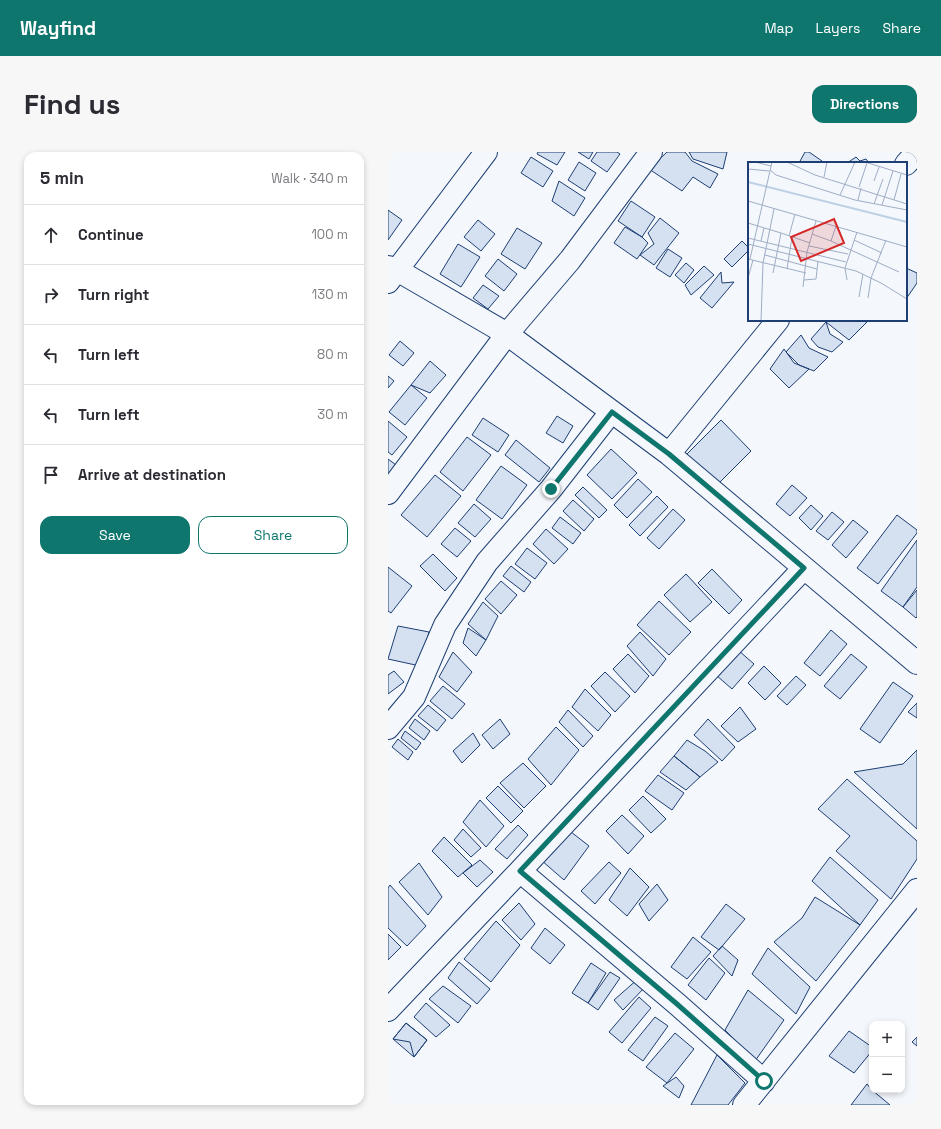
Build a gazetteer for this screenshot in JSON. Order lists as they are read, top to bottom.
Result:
{
  "page": {
    "header": "Wayfind",
    "nav": ["Map", "Layers", "Share"],
    "buttons": [
      "Directions",
      ["Save", "Share"]
    ],
    "title": "Find us",
    "heading": ["5 min", "Walk · 340 m"],
    "list": [
      ["Continue", "100 m"],
      ["Turn right", "130 m"],
      ["Turn left", "80 m"],
      ["Turn left", "30 m"],
      "Arrive at destination"
    ],
    "map_buttons": ["+", "−"]
  }
}
